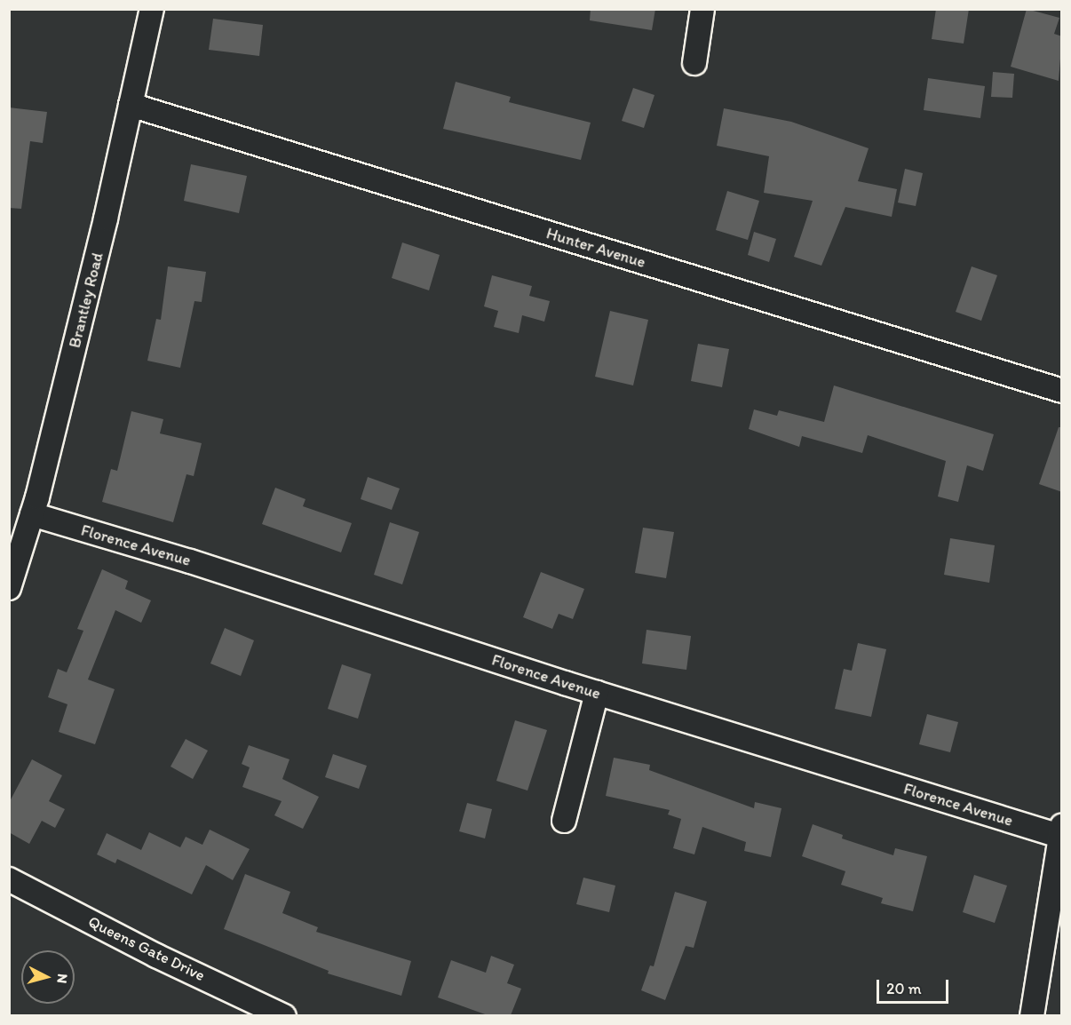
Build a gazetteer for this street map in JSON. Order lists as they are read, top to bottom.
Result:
{
  "streets": {
    "street": [
      "Hunter Avenue",
      "Brantley Road",
      "Florence Avenue",
      "Queens Gate Drive"
    ]
  },
  "crossings": [
    ["Hunter Avenue", "Brantley Road"],
    ["Brantley Road", "Florence Avenue"]
  ],
  "scale_bar": "20 m",
  "north": "right"
}
